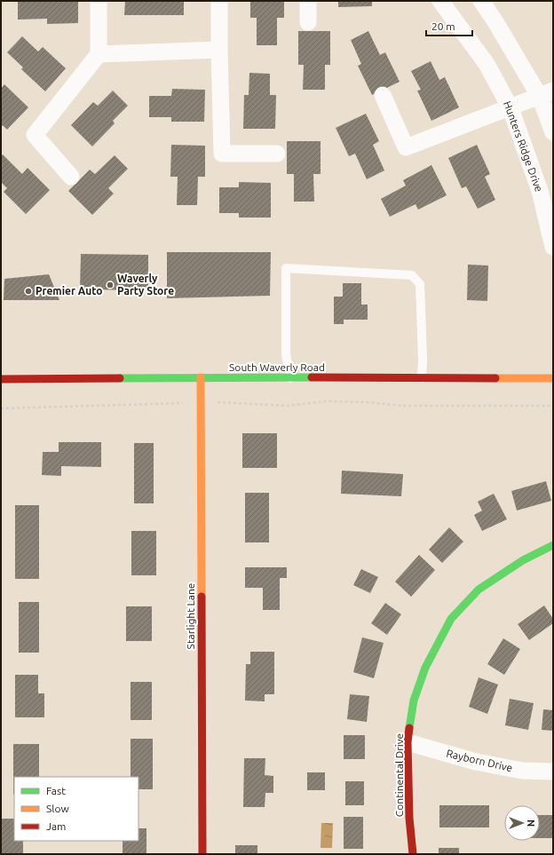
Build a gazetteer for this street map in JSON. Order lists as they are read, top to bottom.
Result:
{
  "streets": {
    "street": [
      "Hunters Ridge Drive",
      "South Waverly Road",
      "Starlight Lane",
      "Rayborn Drive",
      "Continental Drive"
    ]
  },
  "crossings": [
    ["South Waverly Road", "Starlight Lane"],
    ["Rayborn Drive", "Continental Drive"]
  ],
  "places": ["Waverly Party Store", "Premier Auto"],
  "legend": ["Fast", "Slow", "Jam"],
  "scale_bar": "20 m",
  "north": "right"
}
